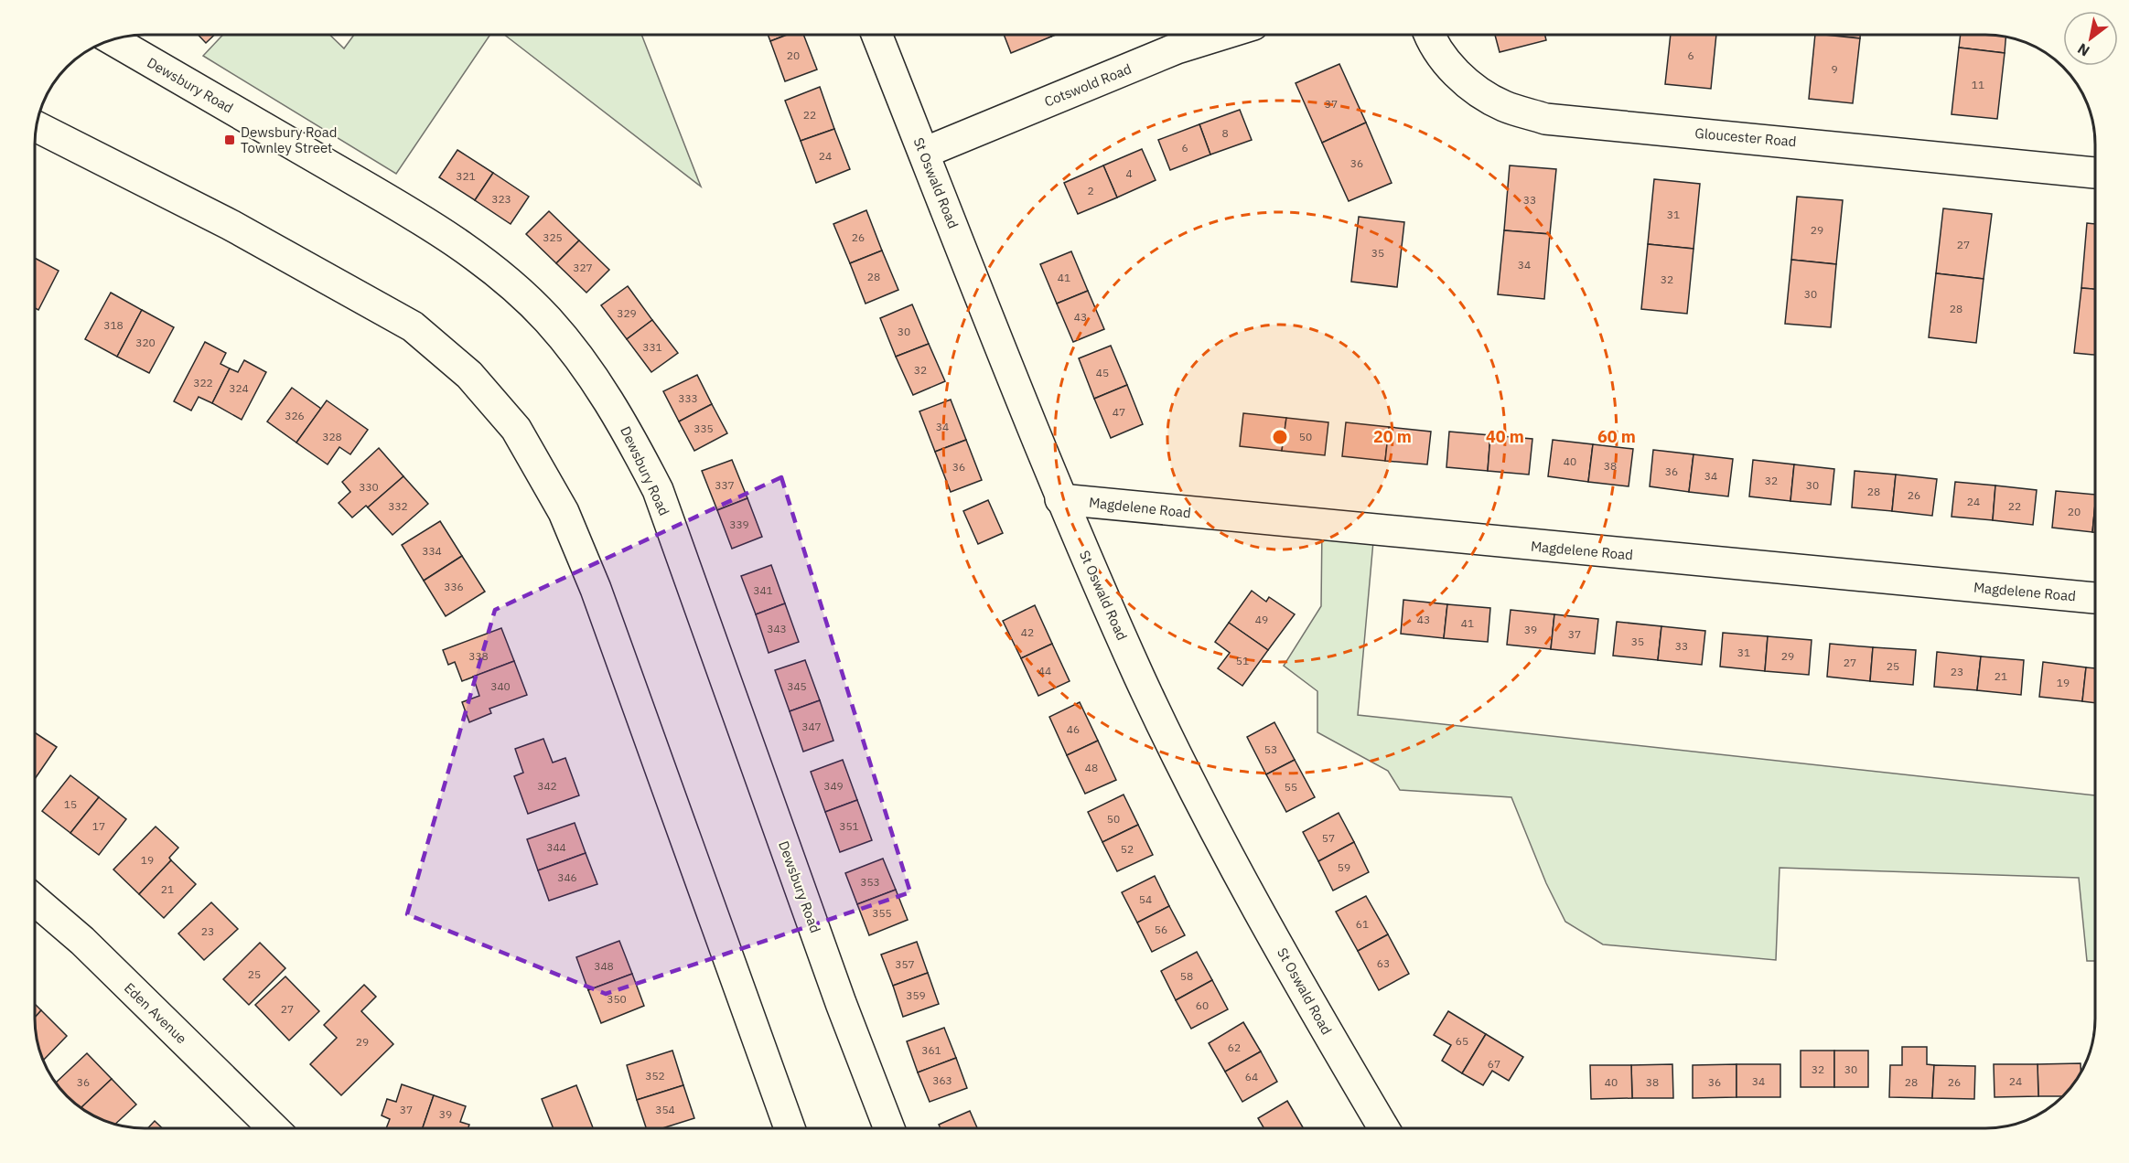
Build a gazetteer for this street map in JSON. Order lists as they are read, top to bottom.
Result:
{
  "streets": {
    "main road": [
      "Dewsbury Road",
      "Cotswold Road",
      "Gloucester Road",
      "St Oswald Road",
      "Magdelene Road",
      "Eden Avenue"
    ]
  },
  "crossings": [
    ["Cotswold Road", "St Oswald Road"],
    ["St Oswald Road", "Magdelene Road"]
  ],
  "places": {
    "transit": ["Dewsbury Road Townley Street"]
  },
  "house_numbers": [
    "20",
    "6",
    "9",
    "11",
    "37",
    "22",
    "8",
    "6",
    "24",
    "36",
    "4",
    "321",
    "2",
    "323",
    "33",
    "31",
    "29",
    "325",
    "26",
    "27",
    "35",
    "34",
    "327",
    "28",
    "41",
    "32",
    "30",
    "28",
    "329",
    "43",
    "318",
    "30",
    "320",
    "331",
    "32",
    "45",
    "322",
    "324",
    "333",
    "47",
    "326",
    "34",
    "335",
    "328",
    "50",
    "40",
    "38",
    "36",
    "36",
    "34",
    "32",
    "337",
    "30",
    "330",
    "28",
    "26",
    "24",
    "332",
    "22",
    "20",
    "339",
    "334",
    "336",
    "341",
    "49",
    "43",
    "41",
    "343",
    "39",
    "42",
    "37",
    "35",
    "33",
    "31",
    "338",
    "29",
    "51",
    "27",
    "25",
    "44",
    "23",
    "21",
    "19",
    "340",
    "345",
    "347",
    "46",
    "53",
    "48",
    "342",
    "349",
    "55",
    "15",
    "50",
    "17",
    "351",
    "57",
    "344",
    "52",
    "19",
    "59",
    "346",
    "353",
    "21",
    "54",
    "355",
    "61",
    "56",
    "23",
    "63",
    "357",
    "348",
    "25",
    "58",
    "359",
    "350",
    "60",
    "27",
    "65",
    "29",
    "62",
    "361",
    "67",
    "32",
    "30",
    "352",
    "64",
    "363",
    "34",
    "24",
    "36",
    "40",
    "38",
    "36",
    "28",
    "26",
    "37",
    "354",
    "39"
  ],
  "north": "bottom left",
  "rings": ["20 m", "40 m", "60 m"]
}
